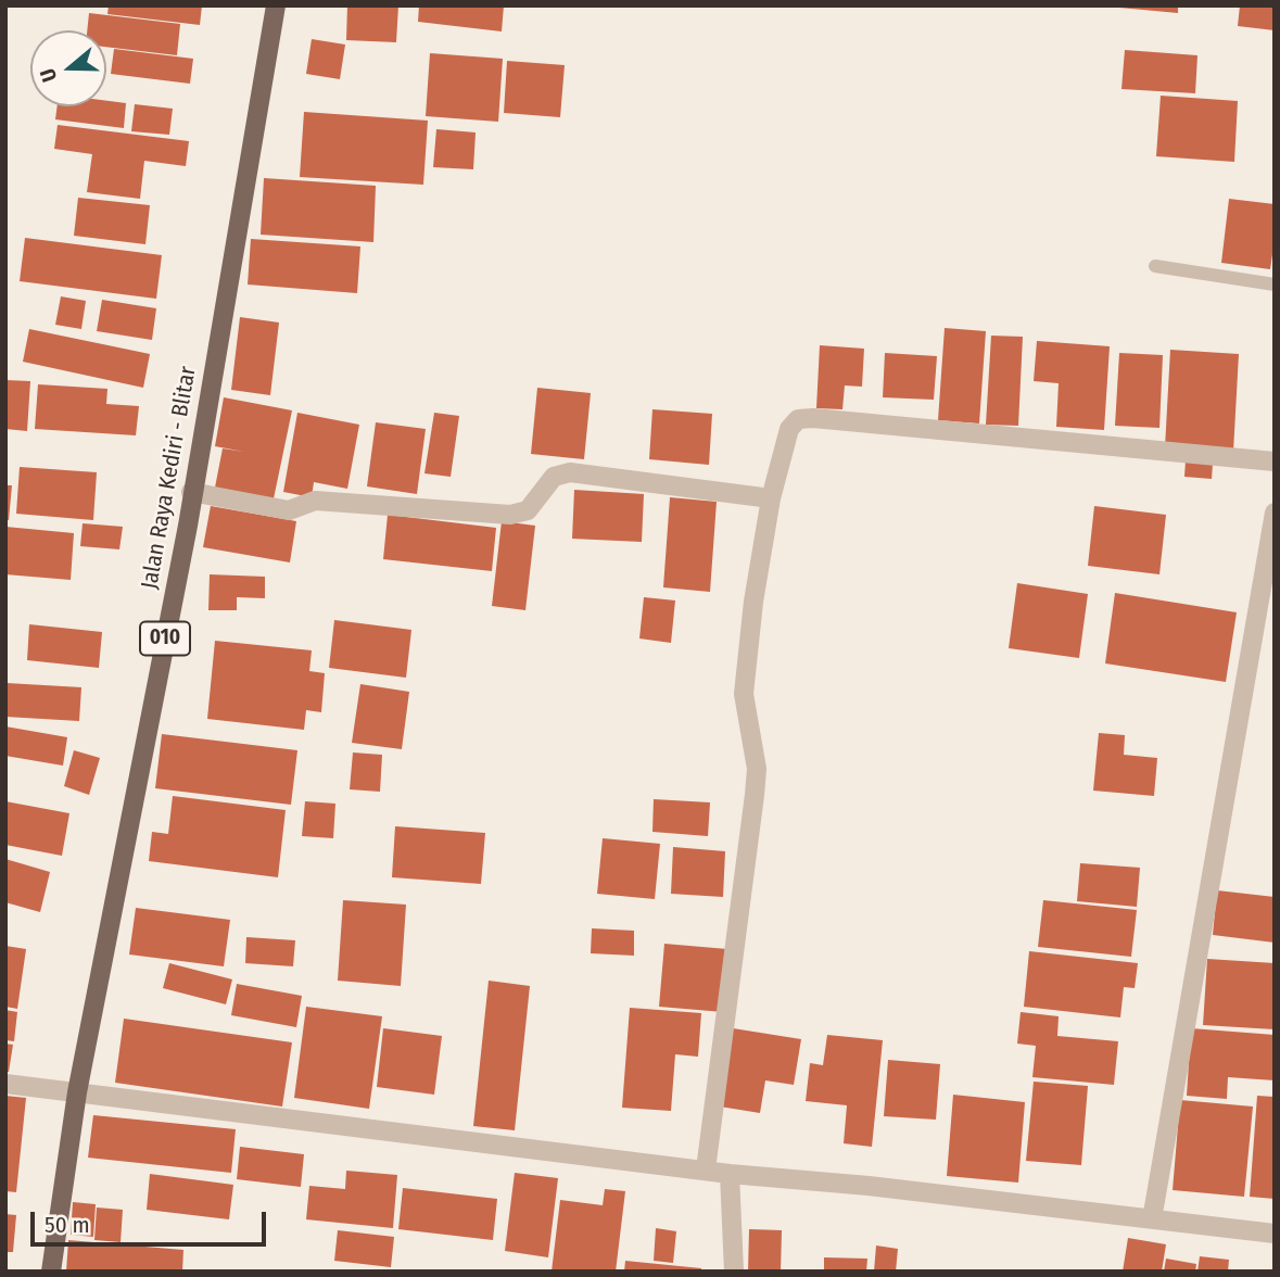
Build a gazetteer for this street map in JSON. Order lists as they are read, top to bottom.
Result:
{
  "streets": {
    "main road": ["Jalan Raya Kediri - Blitar", "010"]
  },
  "scale_bar": "50 m",
  "north": "left"
}
